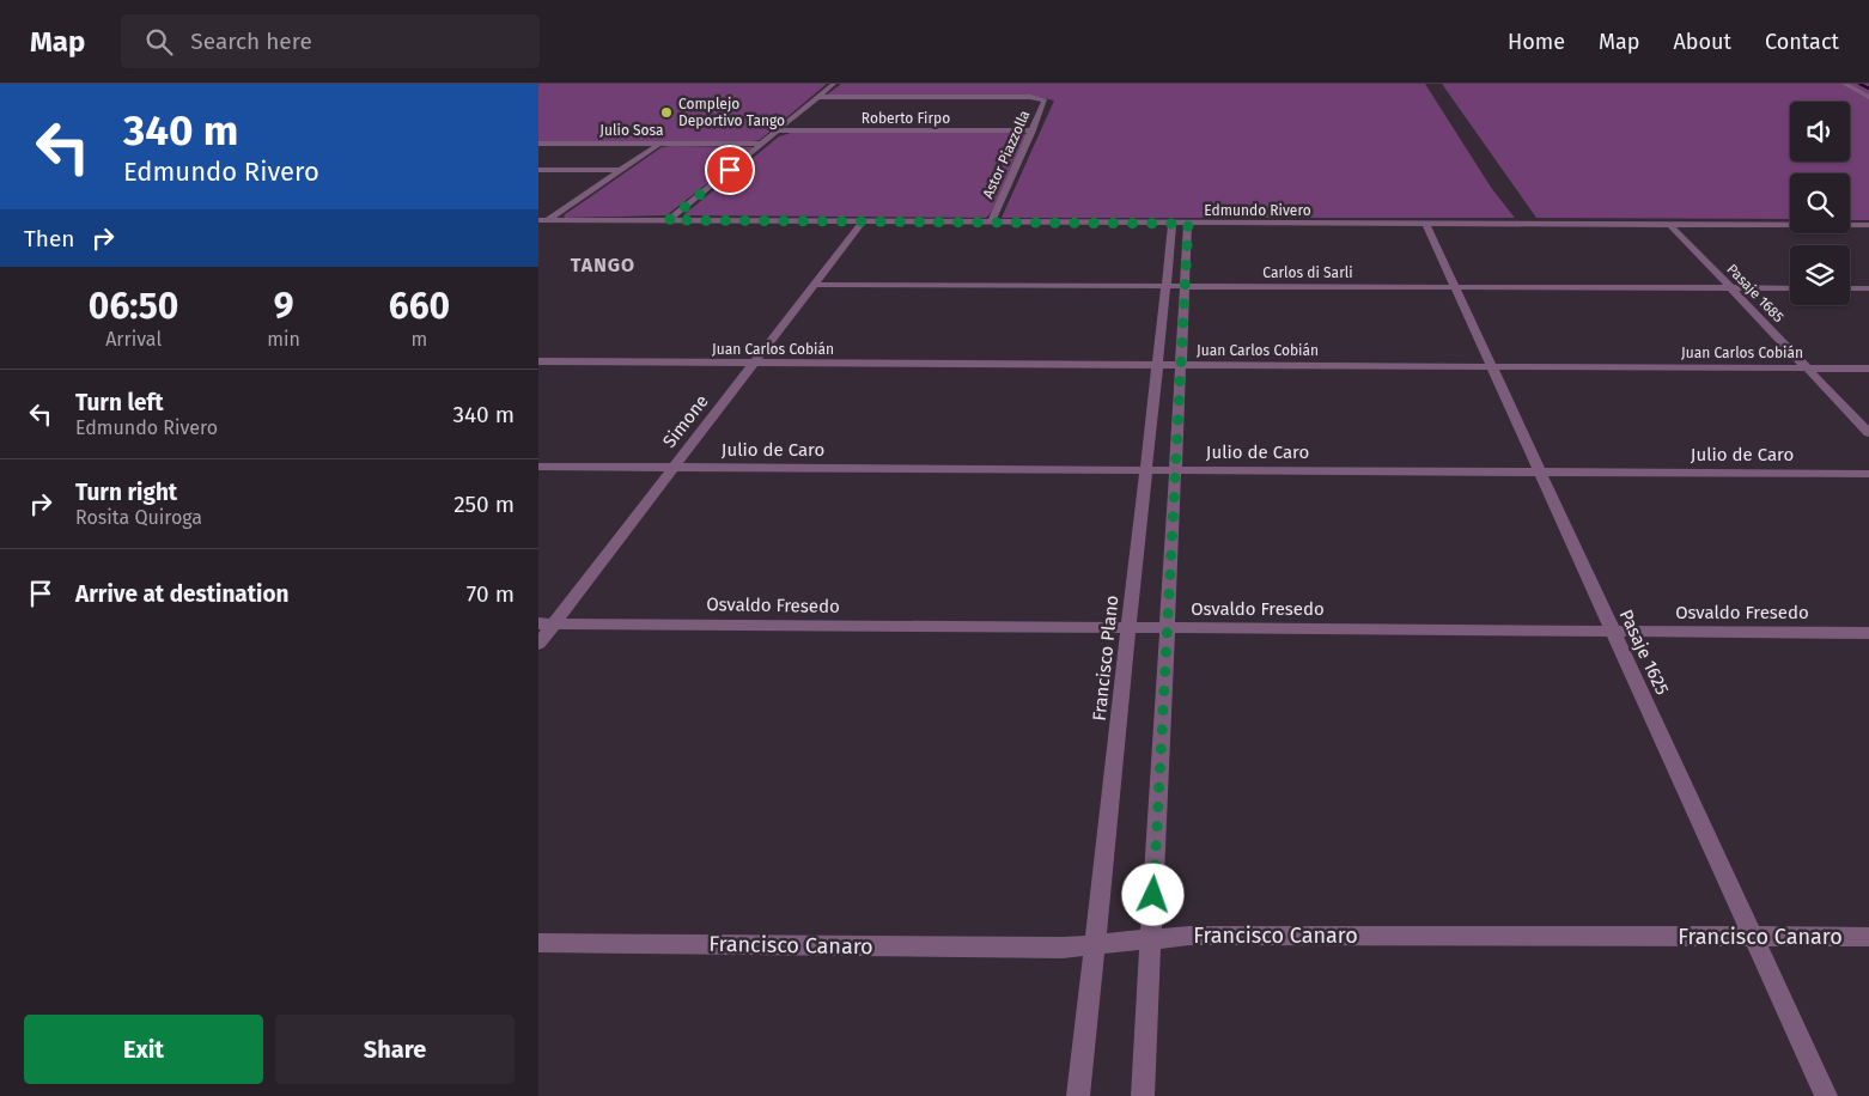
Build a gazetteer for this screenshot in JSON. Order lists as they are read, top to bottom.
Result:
{
  "streets": {
    "street": [
      "Roberto Firpo",
      "Julio Sosa",
      "Astor Piazzolla",
      "Edmundo Rivero",
      "Carlos di Sarli",
      "Pasaje 1685",
      "Juan Carlos Cobián",
      "Simone",
      "Julio de Caro",
      "Osvaldo Fresedo",
      "Pasaje 1625",
      "Francisco Plano",
      "Francisco Canaro"
    ]
  },
  "crossings": [
    ["Roberto Firpo", "Astor Piazzolla"],
    ["Astor Piazzolla", "Edmundo Rivero"],
    ["Edmundo Rivero", "Pasaje 1685"],
    ["Edmundo Rivero", "Simone"],
    ["Edmundo Rivero", "Pasaje 1625"],
    ["Edmundo Rivero", "Francisco Plano"],
    ["Carlos di Sarli", "Pasaje 1685"],
    ["Carlos di Sarli", "Simone"],
    ["Carlos di Sarli", "Pasaje 1625"],
    ["Carlos di Sarli", "Francisco Plano"],
    ["Pasaje 1685", "Juan Carlos Cobián"],
    ["Juan Carlos Cobián", "Simone"],
    ["Juan Carlos Cobián", "Pasaje 1625"],
    ["Juan Carlos Cobián", "Francisco Plano"],
    ["Simone", "Julio de Caro"],
    ["Simone", "Osvaldo Fresedo"],
    ["Julio de Caro", "Pasaje 1625"],
    ["Julio de Caro", "Francisco Plano"],
    ["Osvaldo Fresedo", "Pasaje 1625"],
    ["Osvaldo Fresedo", "Francisco Plano"],
    ["Pasaje 1625", "Francisco Canaro"],
    ["Francisco Plano", "Francisco Canaro"]
  ],
  "districts": ["TANGO"],
  "places": ["Complejo Deportivo Tango"],
  "page": {
    "header": "Map",
    "search": "Search here",
    "nav": [
      "Home",
      "Map",
      "About",
      "Contact"
    ],
    "turn": ["340 m", "Edmundo Rivero"],
    "then": "Then",
    "eta": [
      "06:50",
      "Arrival",
      "9",
      "min",
      "660",
      "m"
    ],
    "list": [
      {
        "name": "Turn left",
        "note": "Edmundo Rivero",
        "value": "340 m"
      },
      {
        "name": "Turn right",
        "note": "Rosita Quiroga",
        "value": "250 m"
      },
      {
        "name": "Arrive at destination",
        "value": "70 m"
      }
    ],
    "buttons": ["Exit", "Share"]
  }
}
